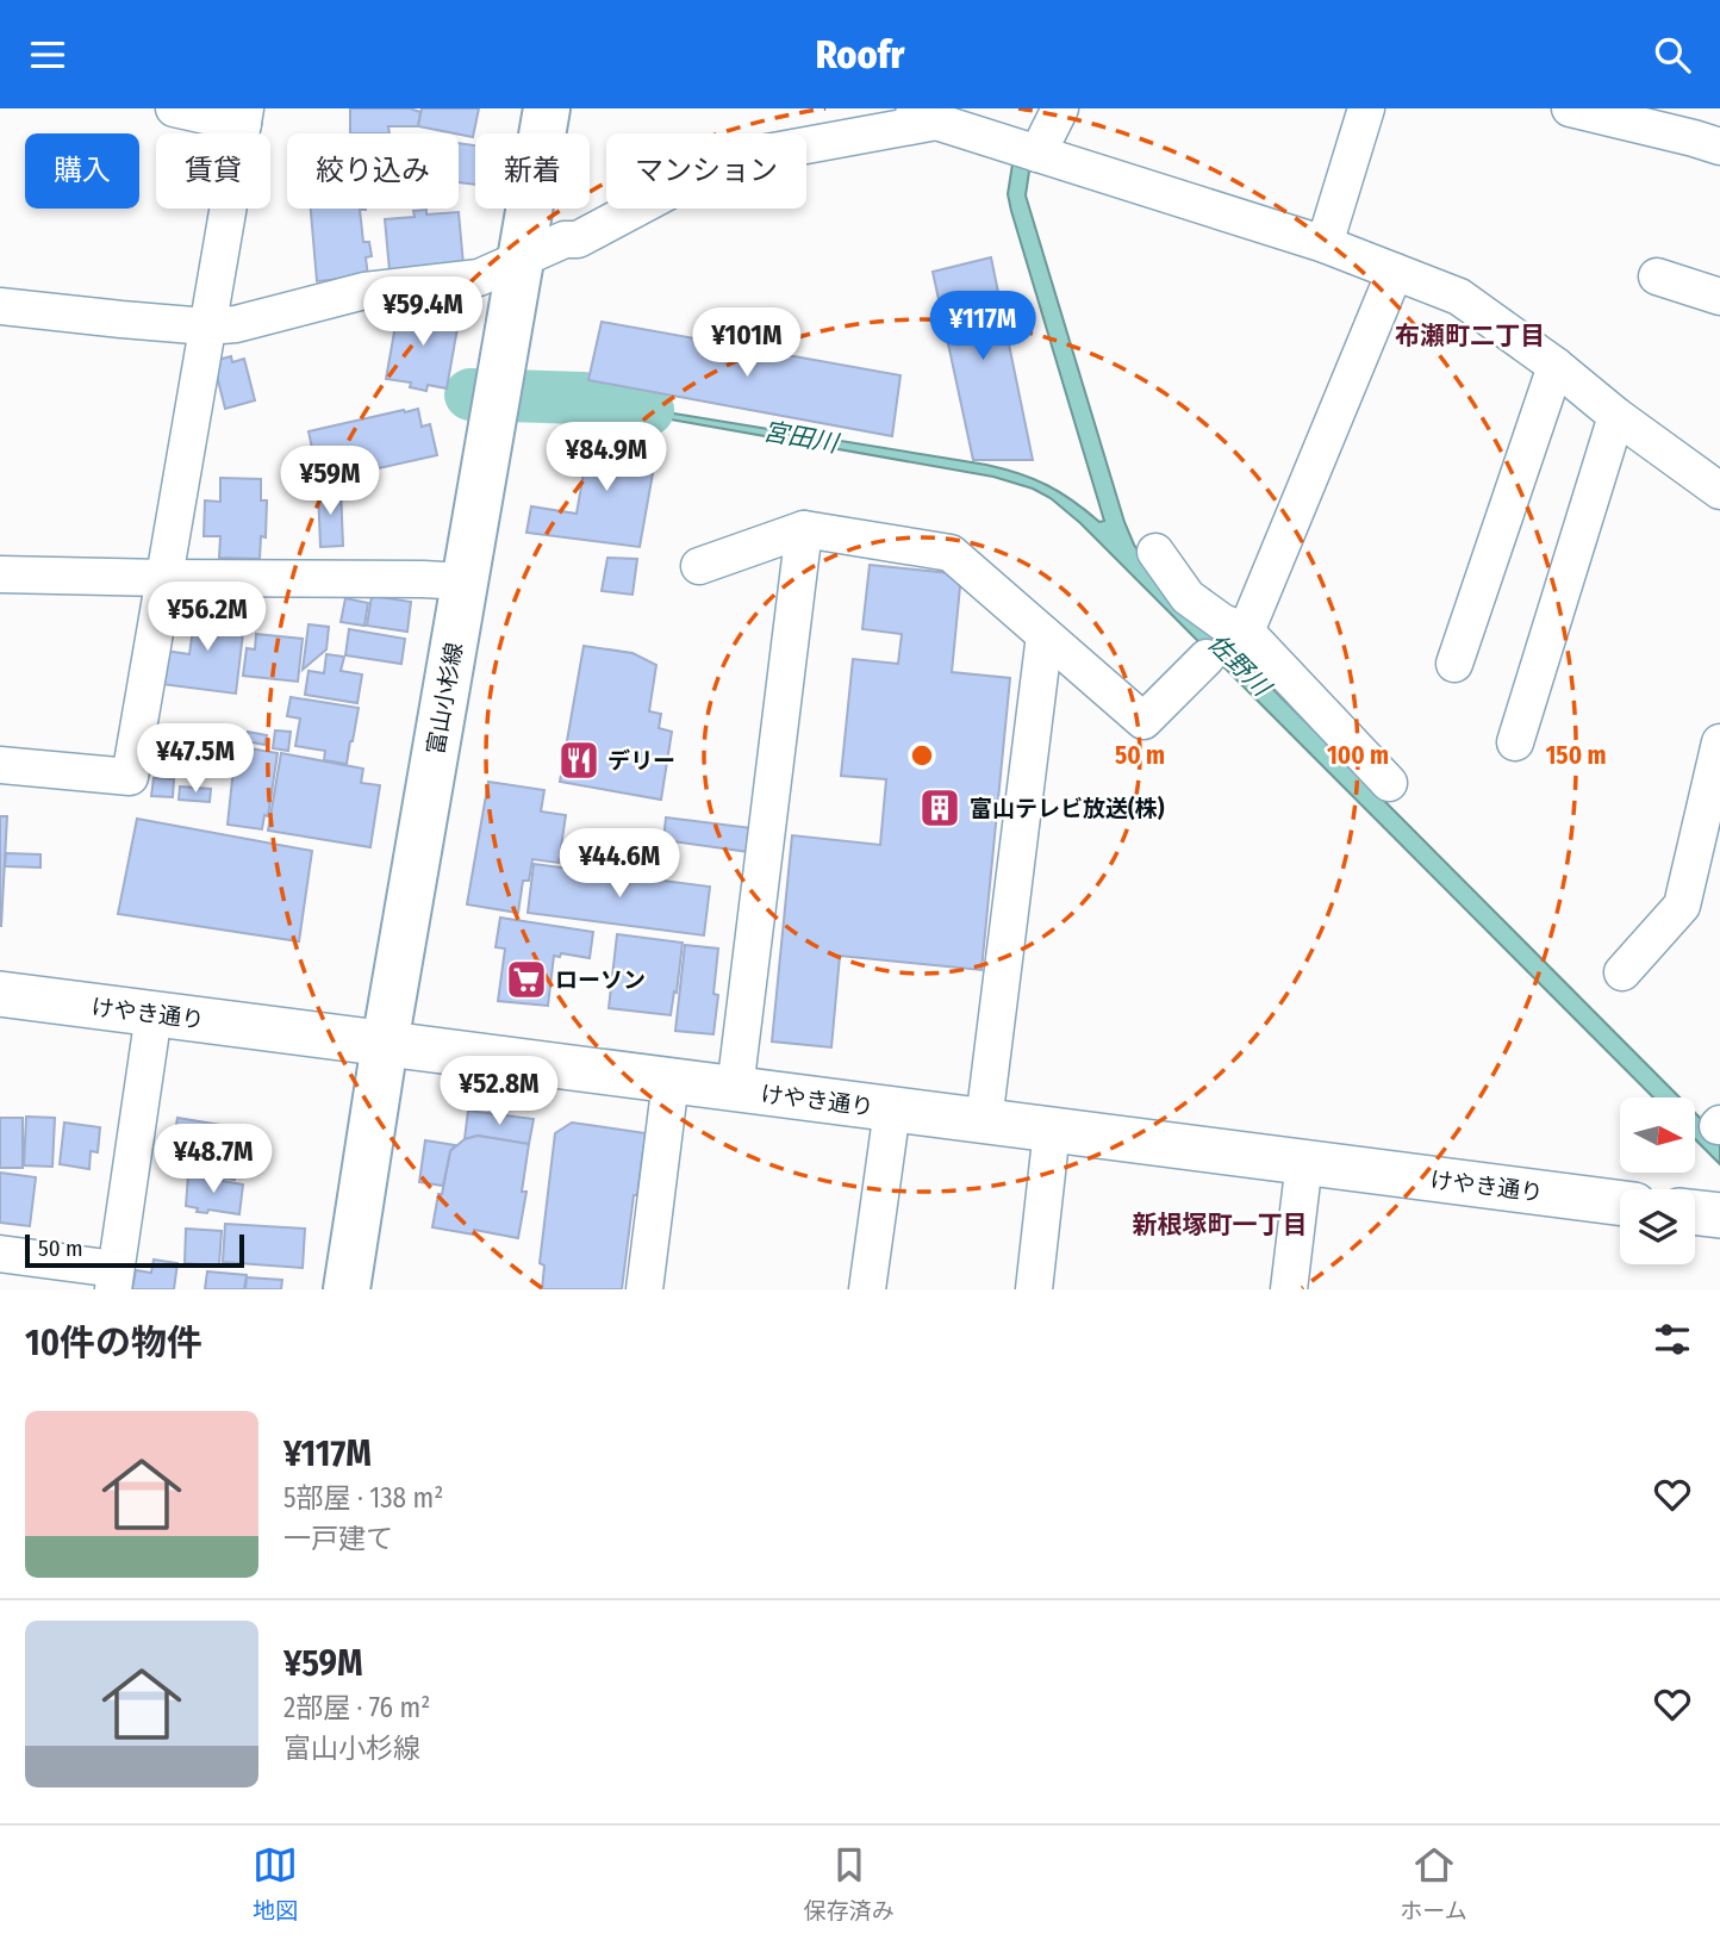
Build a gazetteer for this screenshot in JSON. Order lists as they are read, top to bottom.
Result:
{
  "streets": {
    "main road": ["富山小杉線"],
    "street": ["けやき通り"]
  },
  "crossings": [
    ["富山小杉線", "けやき通り"]
  ],
  "districts": ["布瀬町二丁目", "新根塚町一丁目"],
  "water": ["宮田川", "佐野川"],
  "places": {
    "restaurant": ["デリー"],
    "building": ["富山テレビ放送(株)"],
    "supermarket": ["ローソン"]
  },
  "scale_bar": "50 m",
  "north": "right",
  "page": {
    "header": "Roofr",
    "chip": [
      "購入",
      "賃貸",
      "絞り込み",
      "新着",
      "マンション"
    ],
    "price": [
      "¥59.4M",
      "¥117M",
      "¥101M",
      "¥84.9M",
      "¥59M",
      "¥56.2M",
      "¥47.5M",
      "¥44.6M",
      "¥52.8M",
      "¥48.7M"
    ],
    "scale": "50 m",
    "heading": "10件の物件",
    "list": [
      {
        "name": "¥117M",
        "note": "5部屋 · 138 m² · 一戸建て"
      },
      {
        "name": "¥59M",
        "note": "2部屋 · 76 m² · 富山小杉線"
      }
    ],
    "tabs": ["地図", "保存済み", "ホーム"]
  },
  "rings": ["50 m", "100 m", "150 m"]
}
